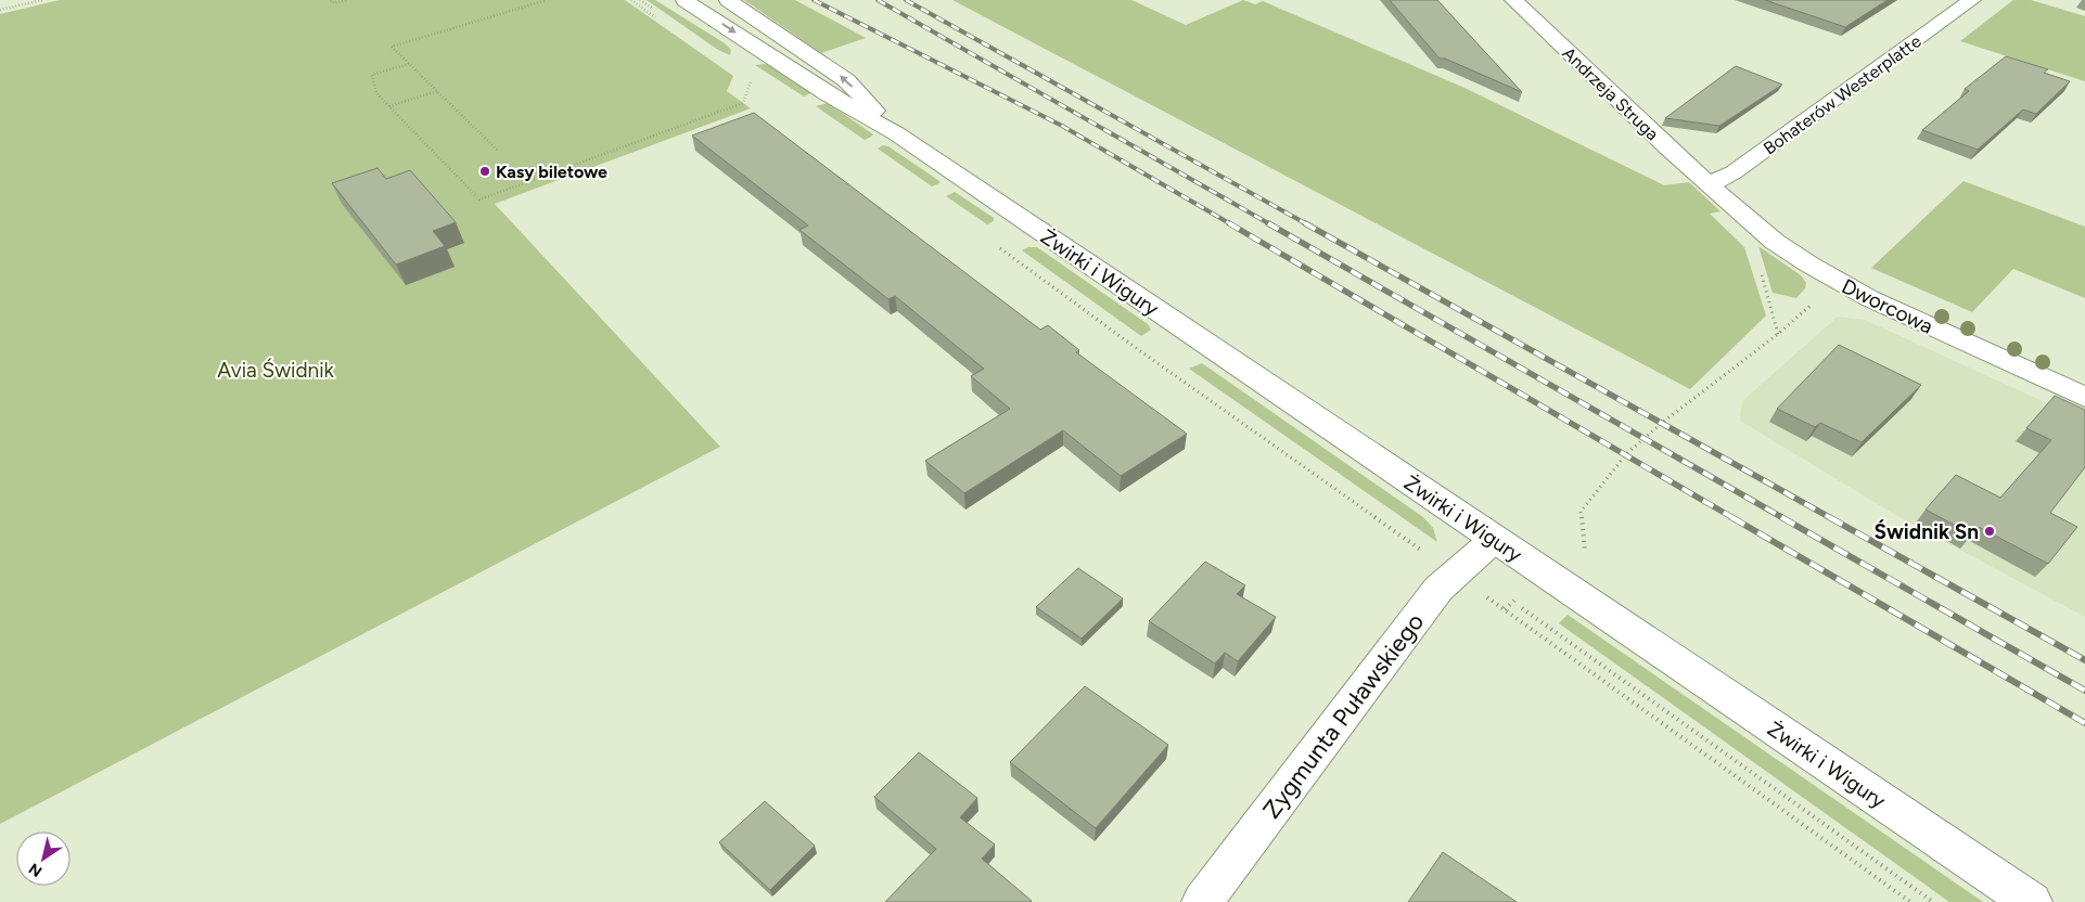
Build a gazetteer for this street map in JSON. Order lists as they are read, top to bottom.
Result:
{
  "streets": {
    "main road": [
      "Andrzeja Struga",
      "Bohaterów Westerplatte",
      "Żwirki i Wigury",
      "Dworcowa",
      "Zygmunta Puławskiego"
    ]
  },
  "crossings": [
    ["Andrzeja Struga", "Bohaterów Westerplatte"],
    ["Andrzeja Struga", "Dworcowa"],
    ["Bohaterów Westerplatte", "Dworcowa"],
    ["Żwirki i Wigury", "Zygmunta Puławskiego"]
  ],
  "parks": ["Avia Świdnik"],
  "places": ["Kasy biletowe", "Świdnik Sn"],
  "north": "bottom left"
}
